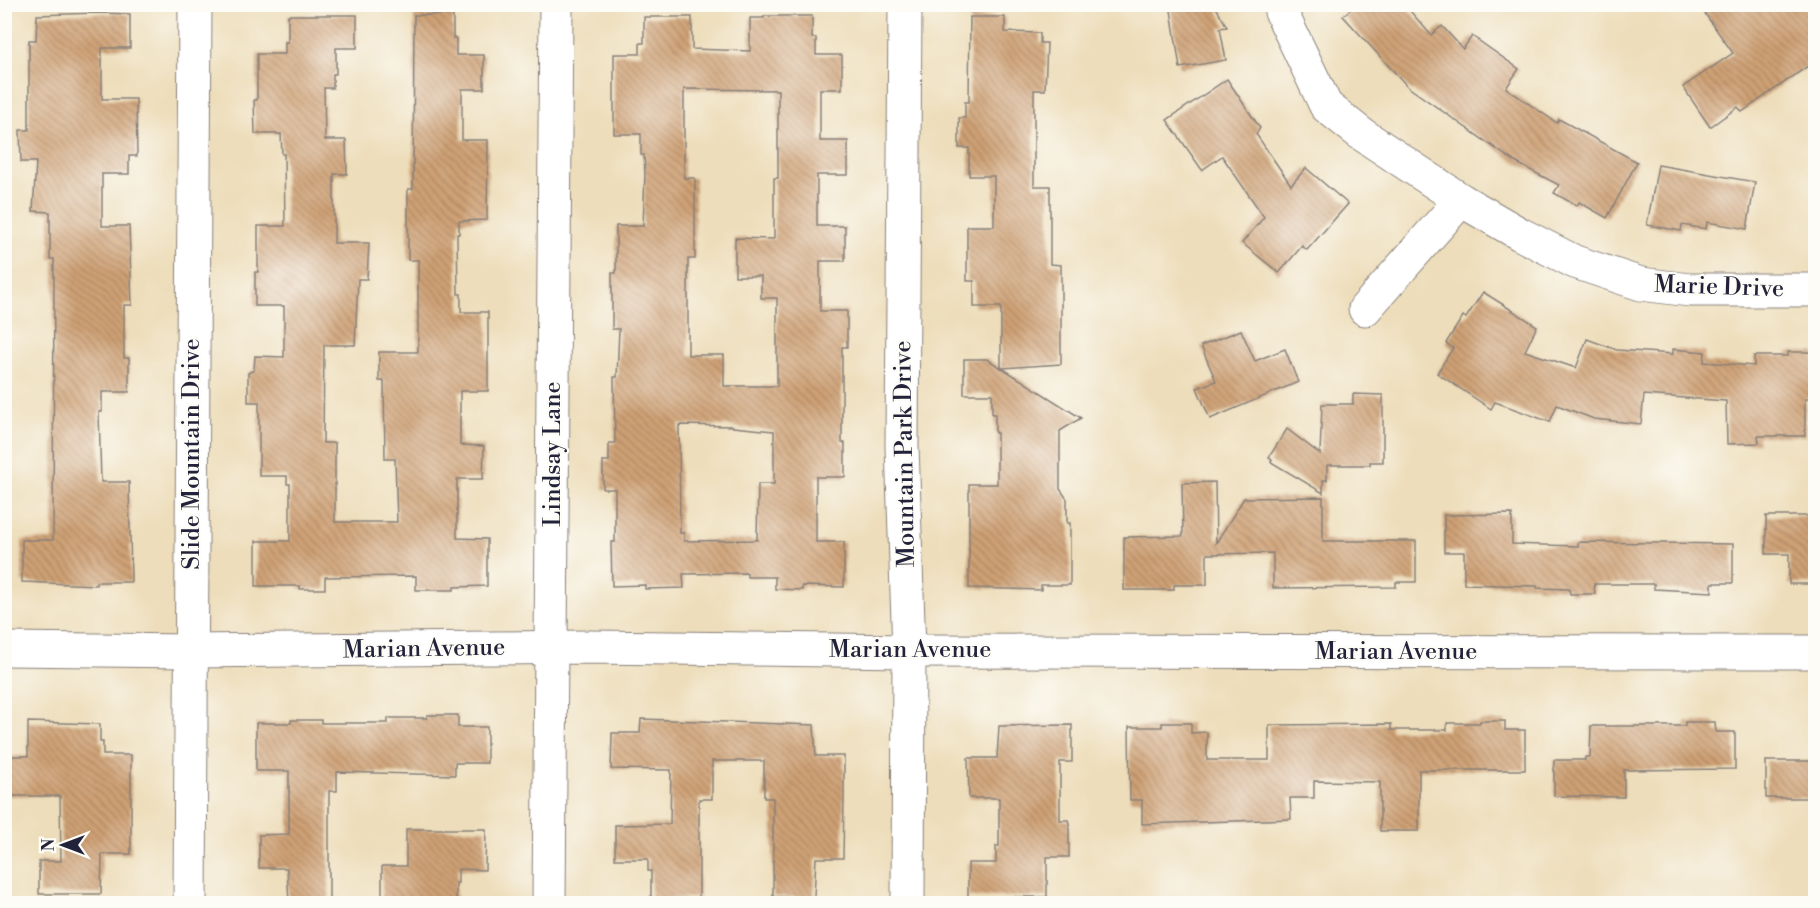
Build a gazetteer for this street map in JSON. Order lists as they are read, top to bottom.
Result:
{
  "streets": {
    "street": [
      "Marie Drive",
      "Slide Mountain Drive",
      "Lindsay Lane",
      "Mountain Park Drive",
      "Marian Avenue"
    ]
  },
  "crossings": [
    ["Slide Mountain Drive", "Marian Avenue"],
    ["Lindsay Lane", "Marian Avenue"],
    ["Mountain Park Drive", "Marian Avenue"]
  ],
  "north": "left"
}
